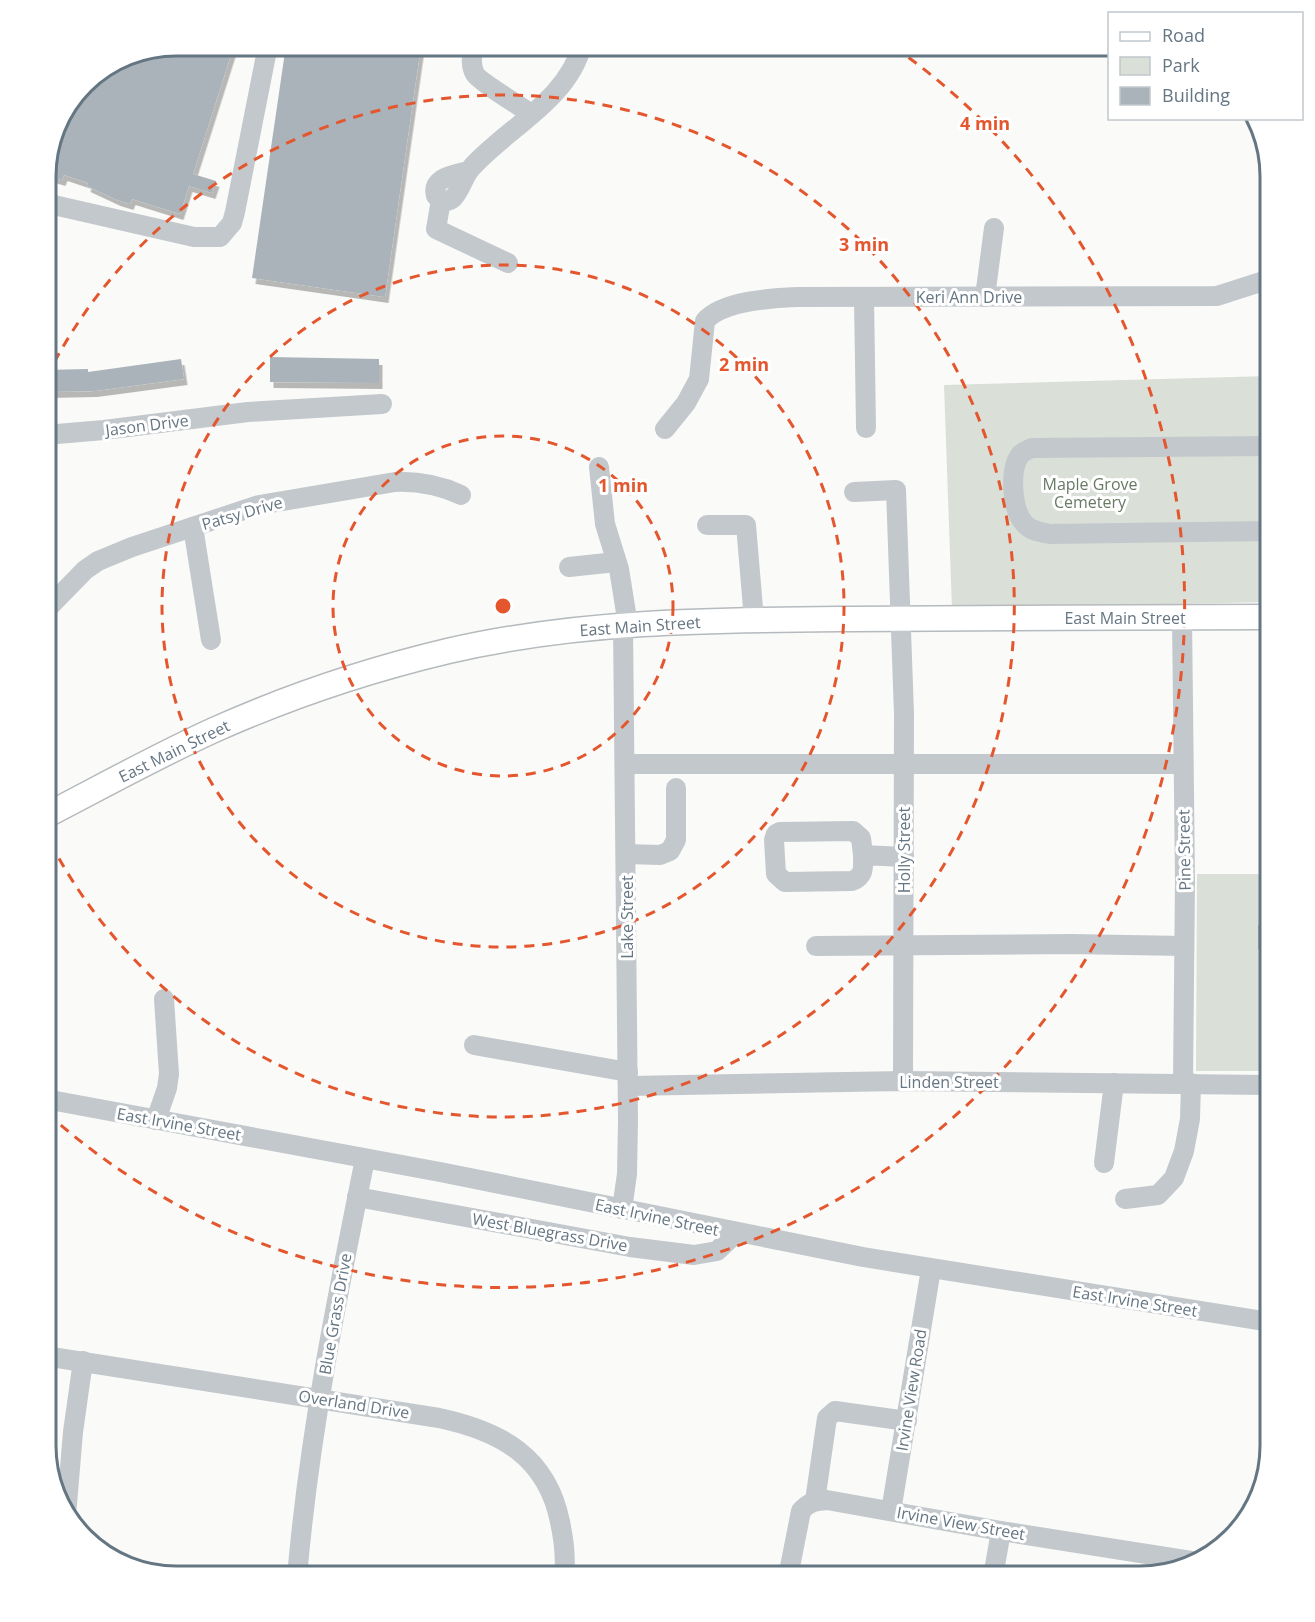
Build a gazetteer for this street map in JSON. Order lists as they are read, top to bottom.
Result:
{
  "streets": {
    "main road": ["East Main Street"],
    "street": [
      "Keri Ann Drive",
      "Jason Drive",
      "Patsy Drive",
      "Holly Street",
      "Pine Street",
      "Lake Street",
      "Linden Street",
      "East Irvine Street",
      "West Bluegrass Drive",
      "Blue Grass Drive",
      "Irvine View Road",
      "Overland Drive",
      "Irvine View Street"
    ]
  },
  "crossings": [
    ["East Main Street", "Holly Street"],
    ["East Main Street", "Pine Street"],
    ["East Main Street", "Lake Street"],
    ["Holly Street", "Linden Street"],
    ["Pine Street", "Linden Street"],
    ["Lake Street", "Linden Street"],
    ["Lake Street", "East Irvine Street"],
    ["East Irvine Street", "West Bluegrass Drive"],
    ["East Irvine Street", "Blue Grass Drive"],
    ["East Irvine Street", "Irvine View Road"],
    ["West Bluegrass Drive", "Blue Grass Drive"],
    ["Blue Grass Drive", "Overland Drive"],
    ["Irvine View Road", "Irvine View Street"]
  ],
  "parks": ["Maple Grove Cemetery"],
  "legend": ["Road", "Park", "Building"],
  "rings": [
    "4 min",
    "3 min",
    "2 min",
    "1 min"
  ]
}
